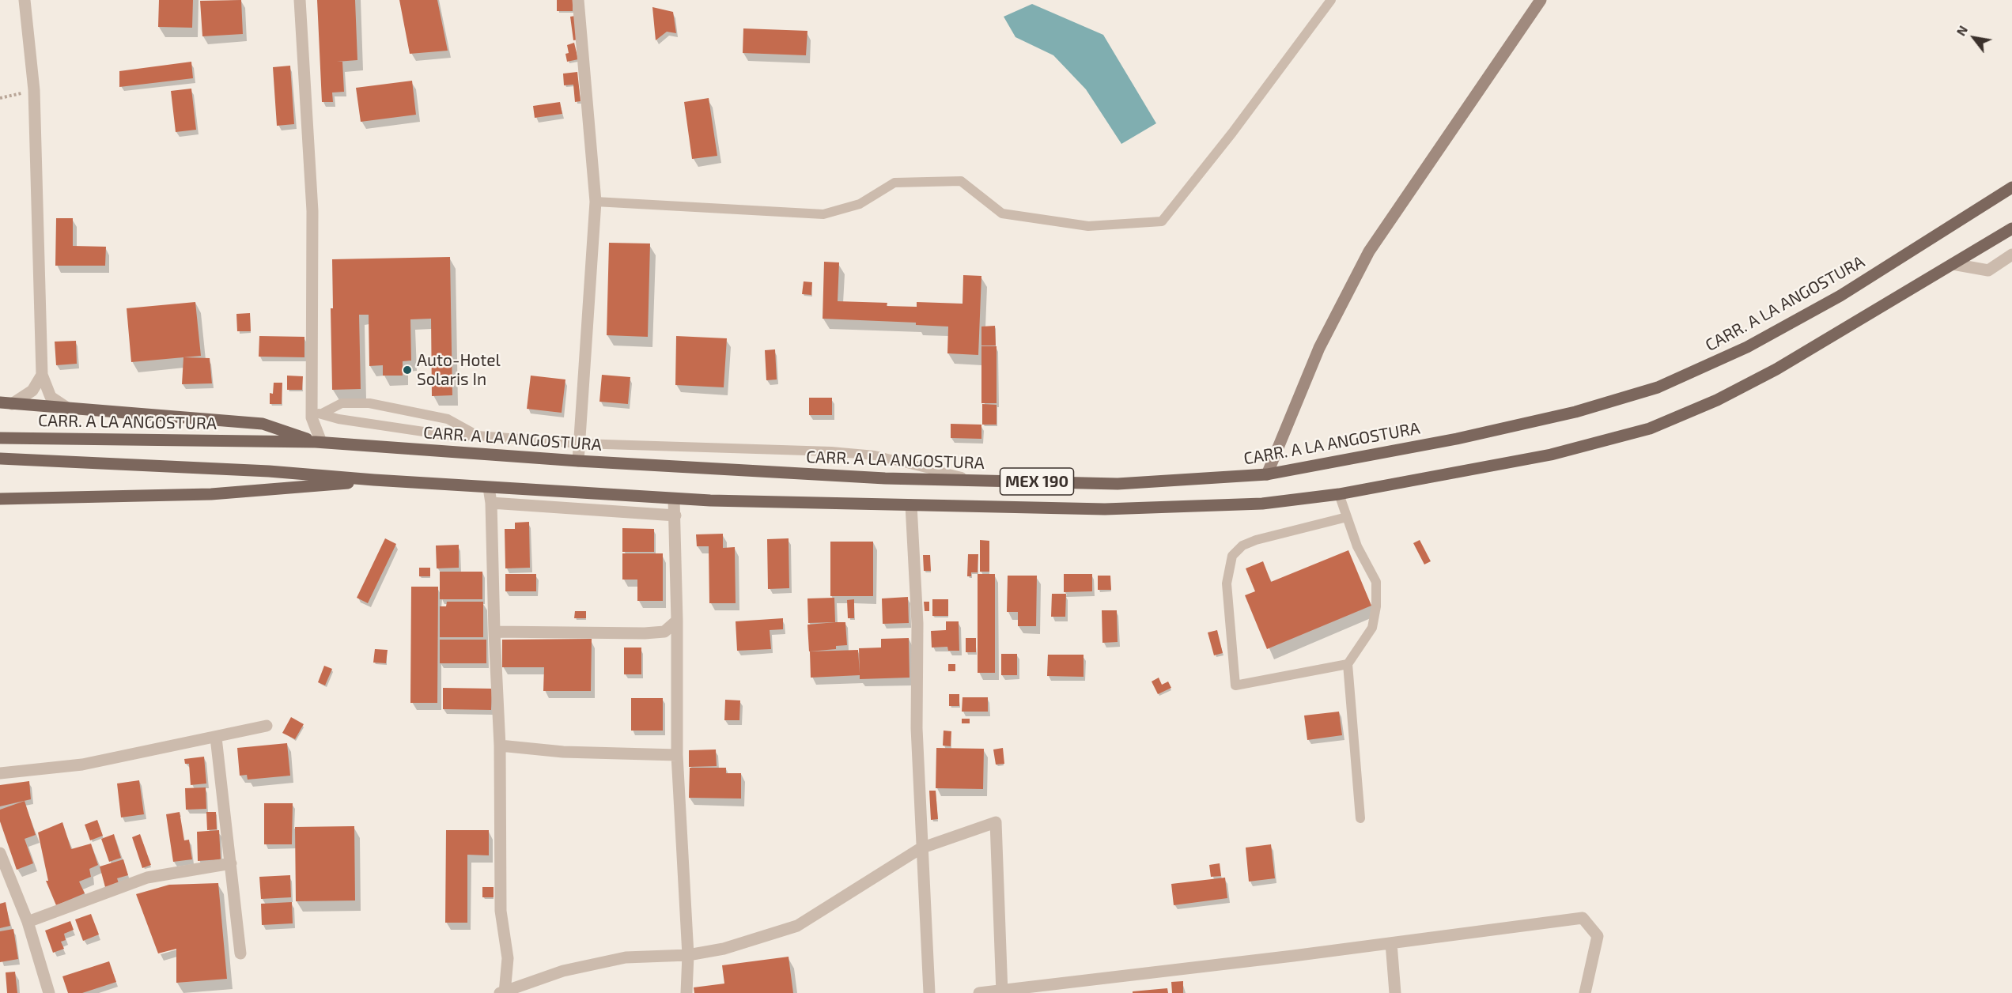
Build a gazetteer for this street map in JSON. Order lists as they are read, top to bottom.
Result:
{
  "streets": {
    "main road": ["CARR. A LA ANGOSTURA", "MEX 190"]
  },
  "places": ["Auto-Hotel Solaris In"],
  "north": "top left"
}
